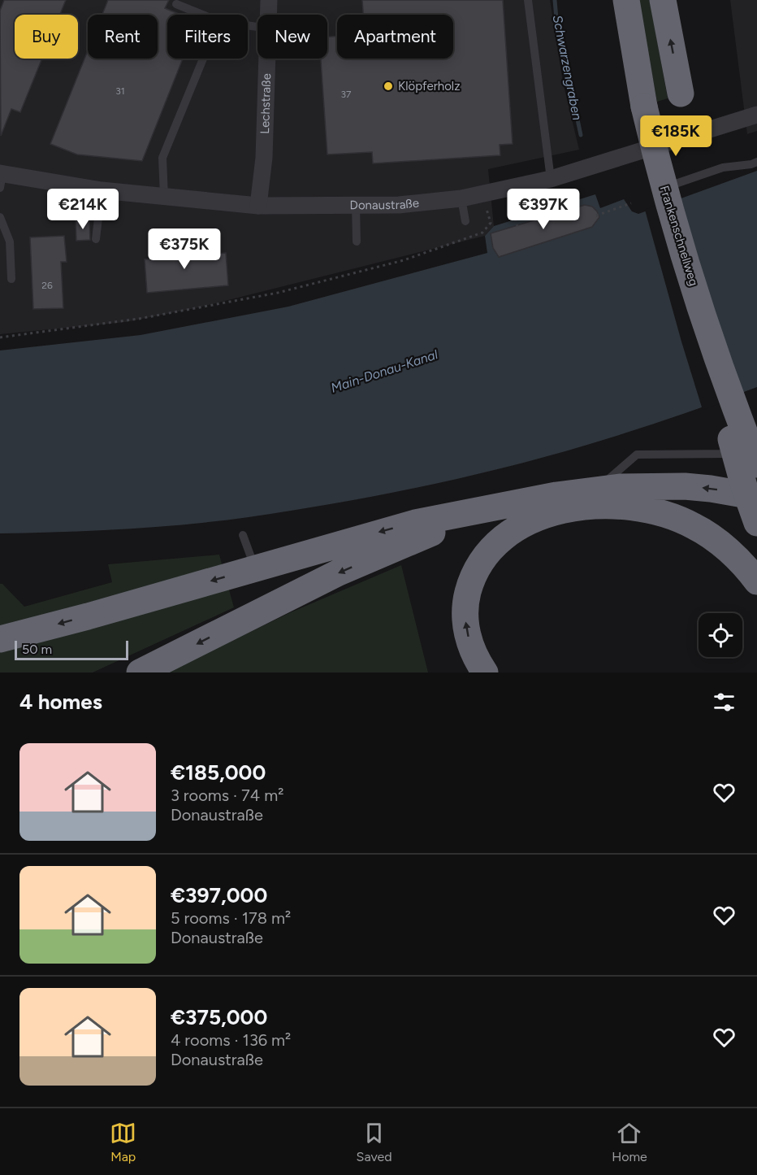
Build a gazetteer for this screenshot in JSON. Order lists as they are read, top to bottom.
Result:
{
  "streets": {
    "highway": ["Frankenschnellweg"],
    "street": ["Lechstraße", "Donaustraße"]
  },
  "crossings": [
    ["Lechstraße", "Donaustraße"]
  ],
  "water": ["Schwarzengraben", "Main-Donau-Kanal"],
  "places": ["Klöpferholz"],
  "house_numbers": ["31", "37", "26"],
  "scale_bar": "50 m",
  "page": {
    "chip": [
      "Buy",
      "Rent",
      "Filters",
      "New",
      "Apartment"
    ],
    "price": [
      "€185K",
      "€214K",
      "€397K",
      "€375K"
    ],
    "scale": "50 m",
    "heading": "4 homes",
    "list": [
      {
        "name": "€185,000",
        "note": "3 rooms · 74 m² · Donaustraße"
      },
      {
        "name": "€397,000",
        "note": "5 rooms · 178 m² · Donaustraße"
      },
      {
        "name": "€375,000",
        "note": "4 rooms · 136 m² · Donaustraße"
      }
    ],
    "tabs": ["Map", "Saved", "Home"]
  }
}
